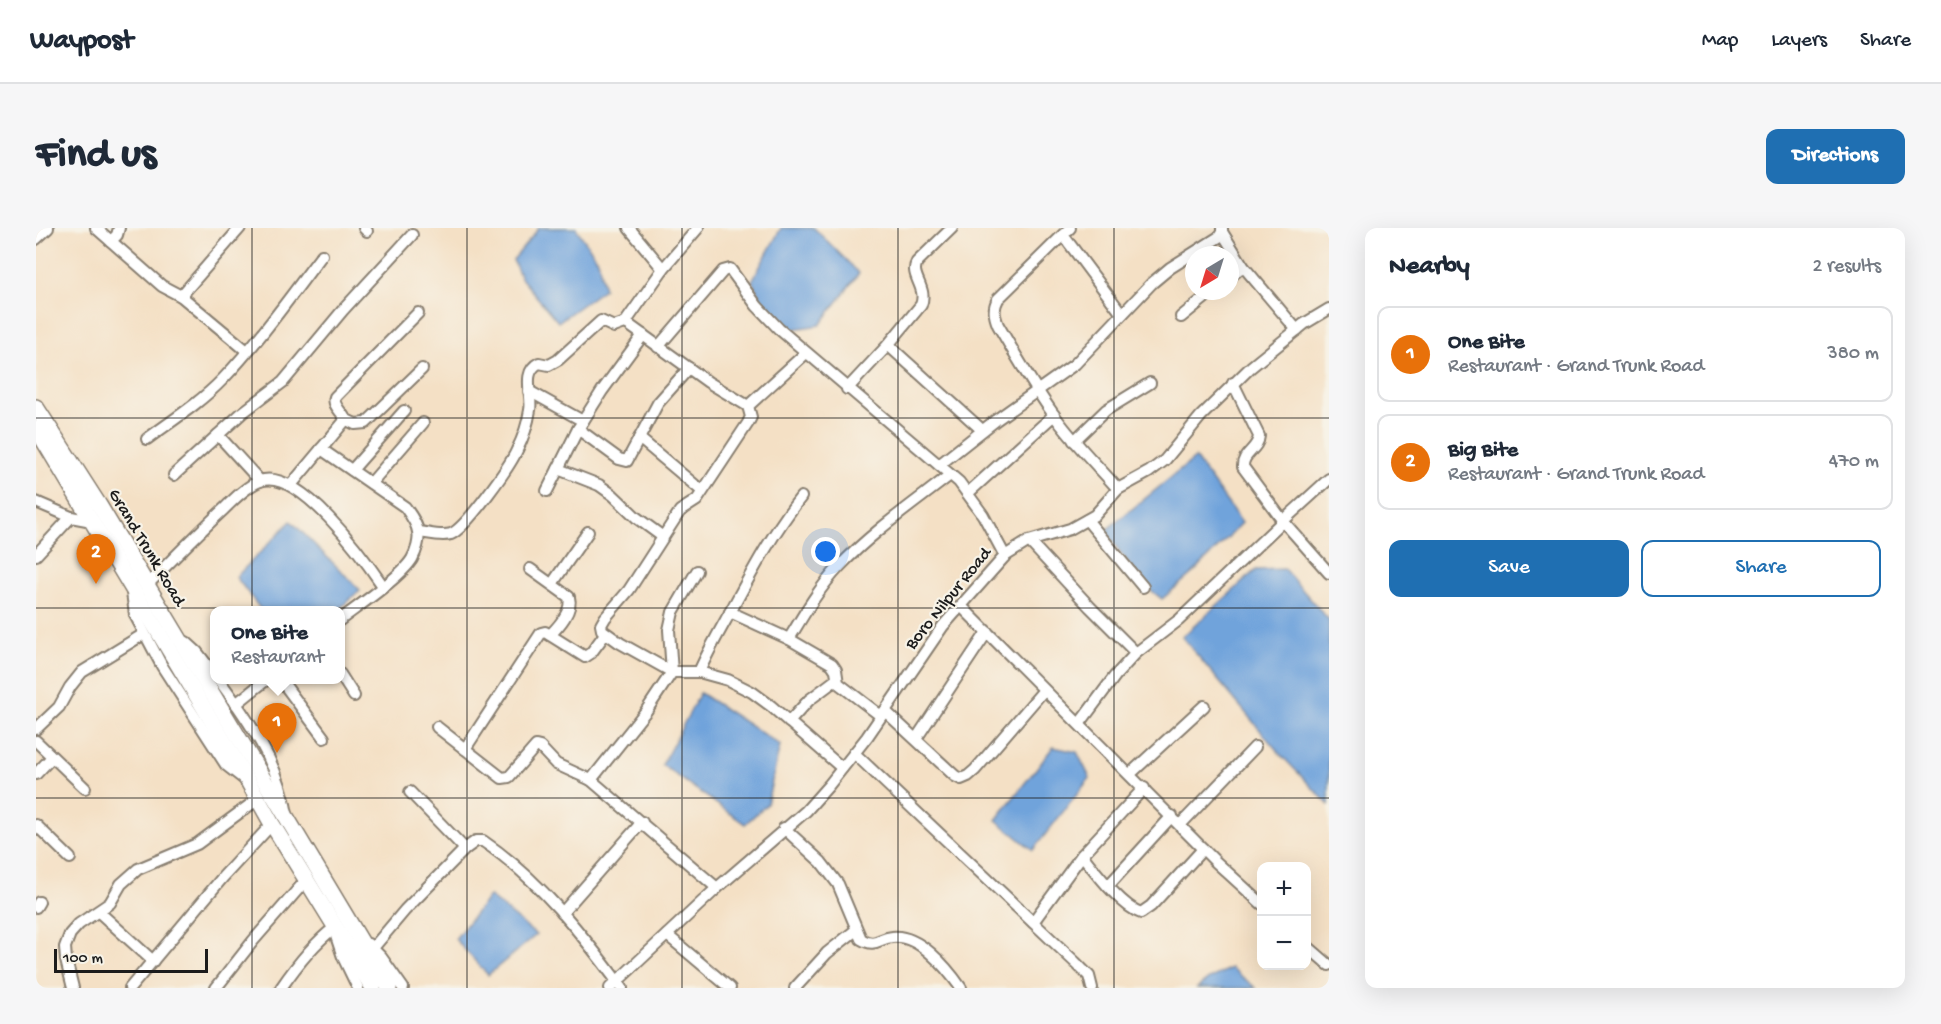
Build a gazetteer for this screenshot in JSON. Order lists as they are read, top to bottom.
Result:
{
  "streets": {
    "highway": ["Grand Trunk Road"],
    "street": ["Boro Nilpur Road"]
  },
  "scale_bar": "100 m",
  "north": "bottom left",
  "page": {
    "header": "Waypost",
    "nav": ["Map", "Layers", "Share"],
    "buttons": [
      "Directions",
      ["Save", "Share"]
    ],
    "title": "Find us",
    "heading": ["Nearby", "2 results"],
    "list": [
      {
        "mark": "1",
        "name": "One Bite",
        "note": "Restaurant · Grand Trunk Road",
        "value": "380 m"
      },
      {
        "mark": "2",
        "name": "Big Bite",
        "note": "Restaurant · Grand Trunk Road",
        "value": "470 m"
      }
    ],
    "pins": ["2", "1"],
    "popup": ["One Bite", "Restaurant"],
    "map_buttons": ["+", "−"],
    "scale": "100 m"
  }
}
